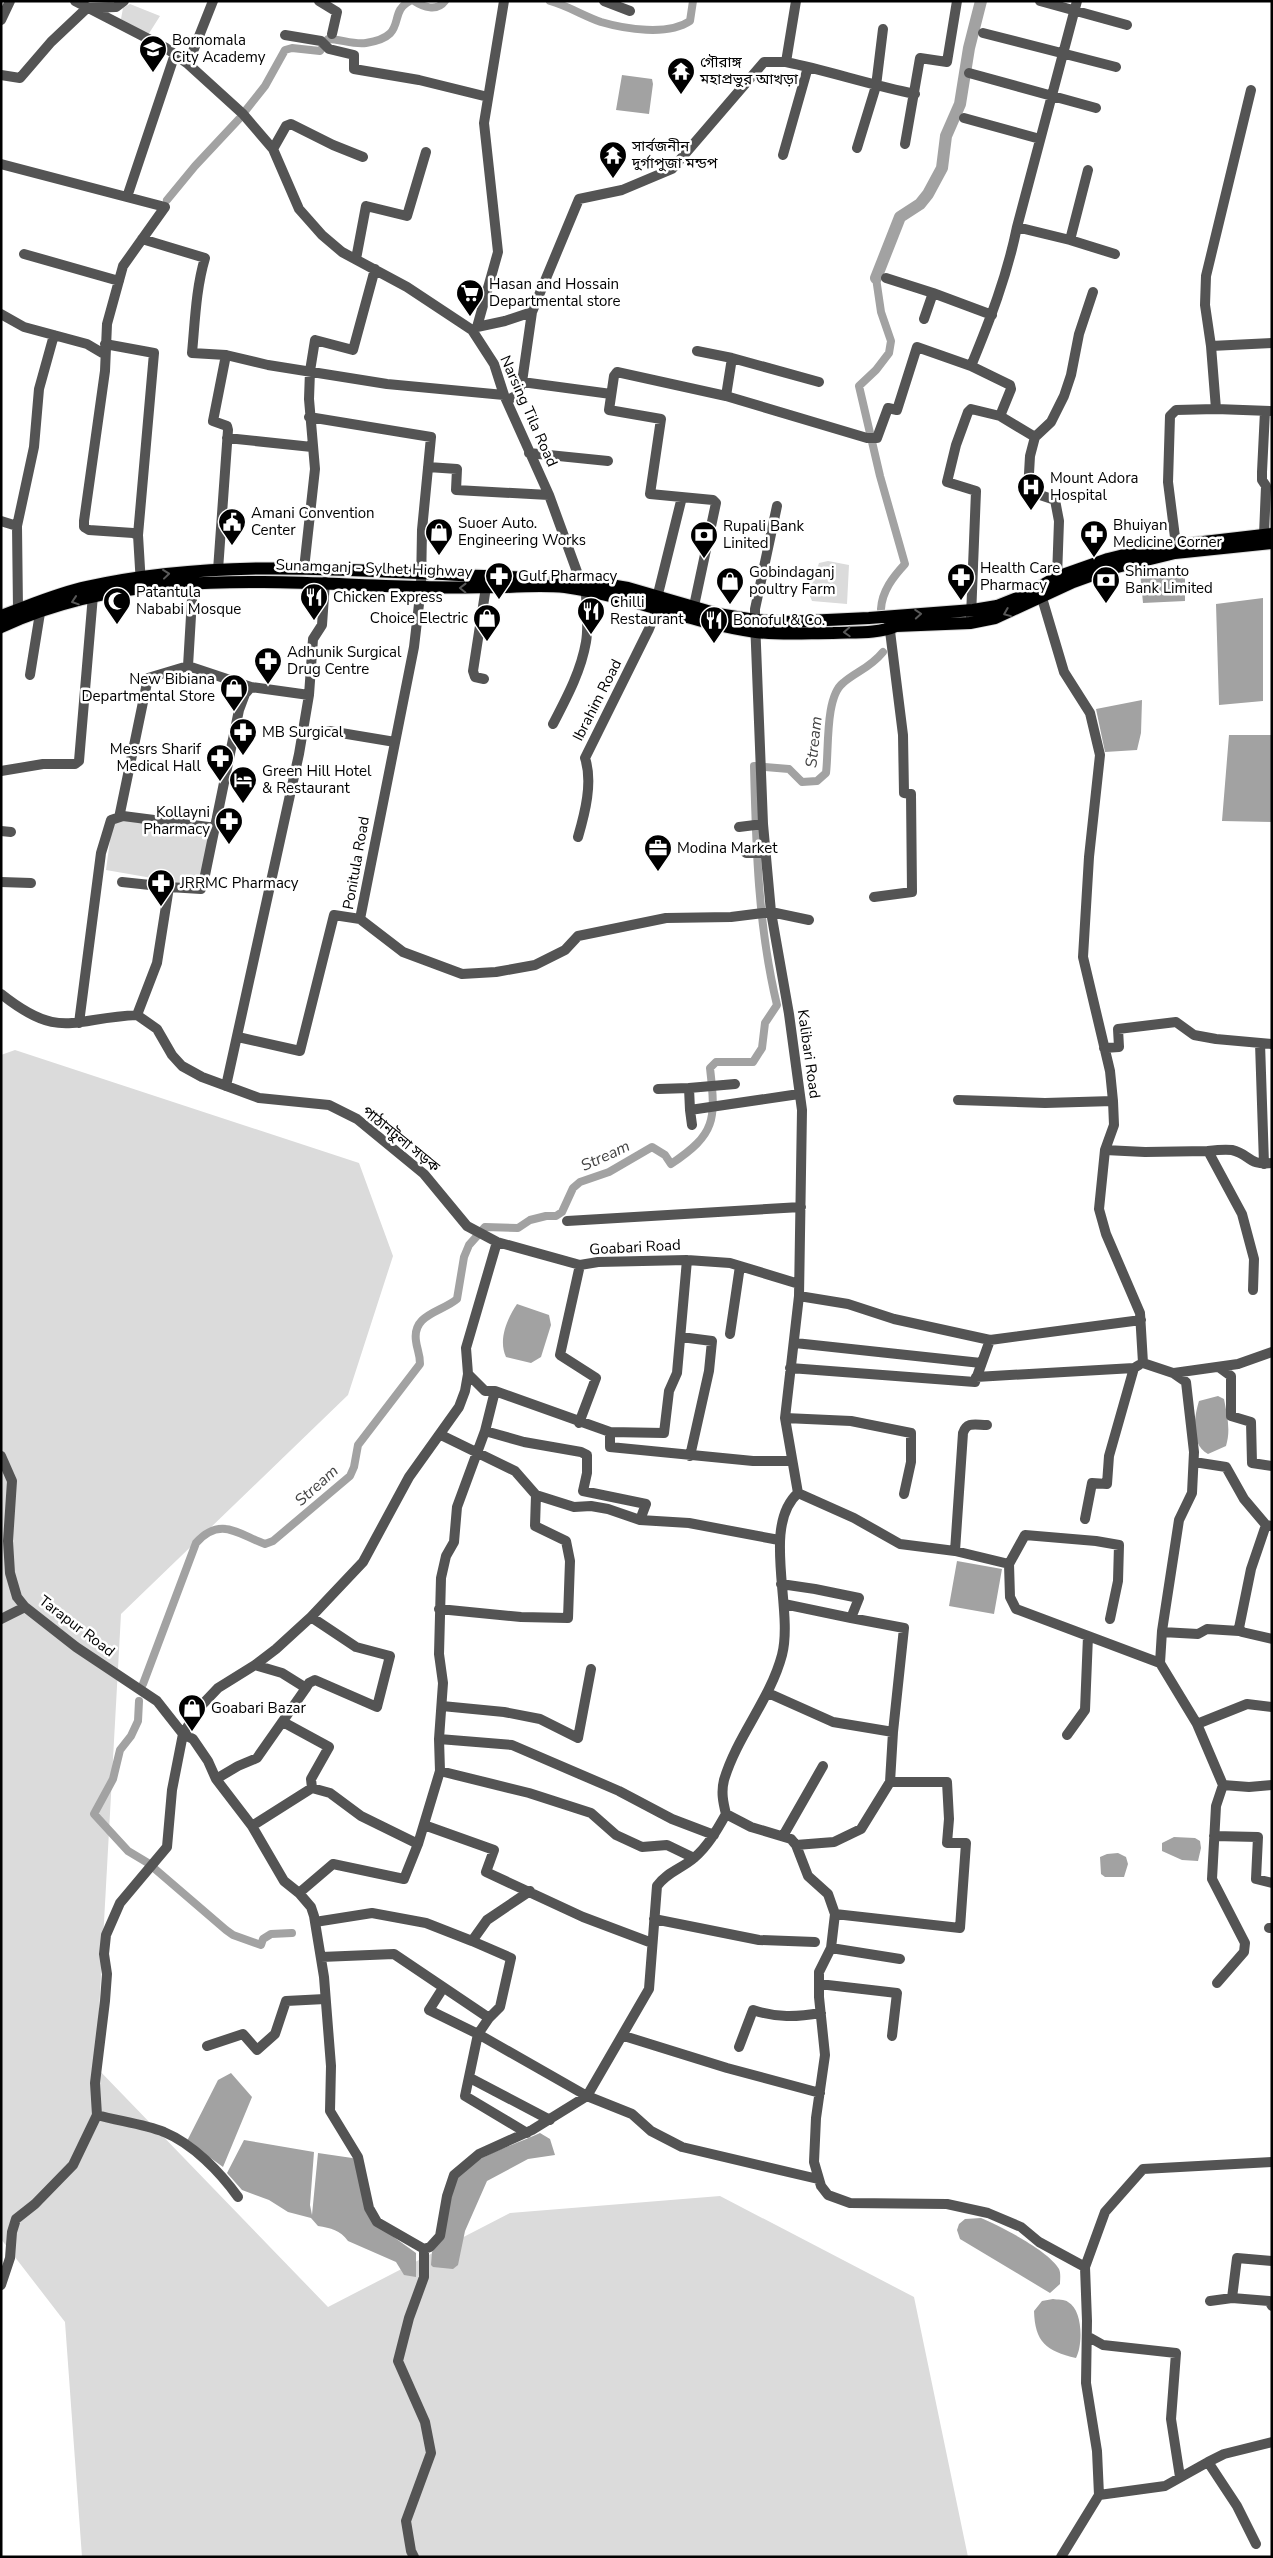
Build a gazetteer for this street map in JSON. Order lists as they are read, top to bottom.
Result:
{
  "streets": {
    "main road": ["Sunamganj - Sylhet Highway"],
    "street": [
      "Narsing Tila Road",
      "Ibrahim Road",
      "Ponitula Road",
      "Kalibari Road",
      "পাঠানটুলা সড়ক",
      "Goabari Road",
      "Tarapur Road"
    ]
  },
  "crossings": [
    ["Narsing Tila Road", "Sunamganj - Sylhet Highway"],
    ["Sunamganj - Sylhet Highway", "Ibrahim Road"],
    ["Sunamganj - Sylhet Highway", "Ponitula Road"],
    ["Sunamganj - Sylhet Highway", "Kalibari Road"],
    ["Ponitula Road", "Kalibari Road"],
    ["Kalibari Road", "Goabari Road"],
    ["পাঠানটুলা সড়ক", "Goabari Road"]
  ],
  "water": ["Stream"],
  "places": {
    "school or university": ["Bornomala City Academy"],
    "temple": ["গৌরাঙ্গ মহাপ্রভুর আখড়া", "সার্বজনীন দুর্গাপুজা মন্ডপ"],
    "supermarket": ["Hasan and Hossain Departmental store"],
    "hospital": ["Mount Adora Hospital"],
    "public building": ["Amani Convention Center"],
    "shop": [
      "Suoer Auto. Engineering Works",
      "Gobindaganj poultry Farm",
      "Choice Electric",
      "New Bibiana Departmental Store",
      "Goabari Bazar"
    ],
    "pharmacy": [
      "Bhuiyan Medicine Corner",
      "Gulf Pharmacy",
      "Health Care Pharmacy",
      "Adhunik Surgical Drug Centre",
      "MB Surgical",
      "Messrs Sharif Medical Hall",
      "Kollayni Pharmacy",
      "JRRMC Pharmacy"
    ],
    "bank": ["Rupali Bank Linited", "Shimanto Bank Limited"],
    "restaurant": ["Chicken Express", "Chilli Restaurant", "Bonoful & Co."],
    "mosque": ["Patantula Nababi Mosque"],
    "hotel": ["Green Hill Hotel & Restaurant"],
    "office": ["Modina Market"]
  }
}
